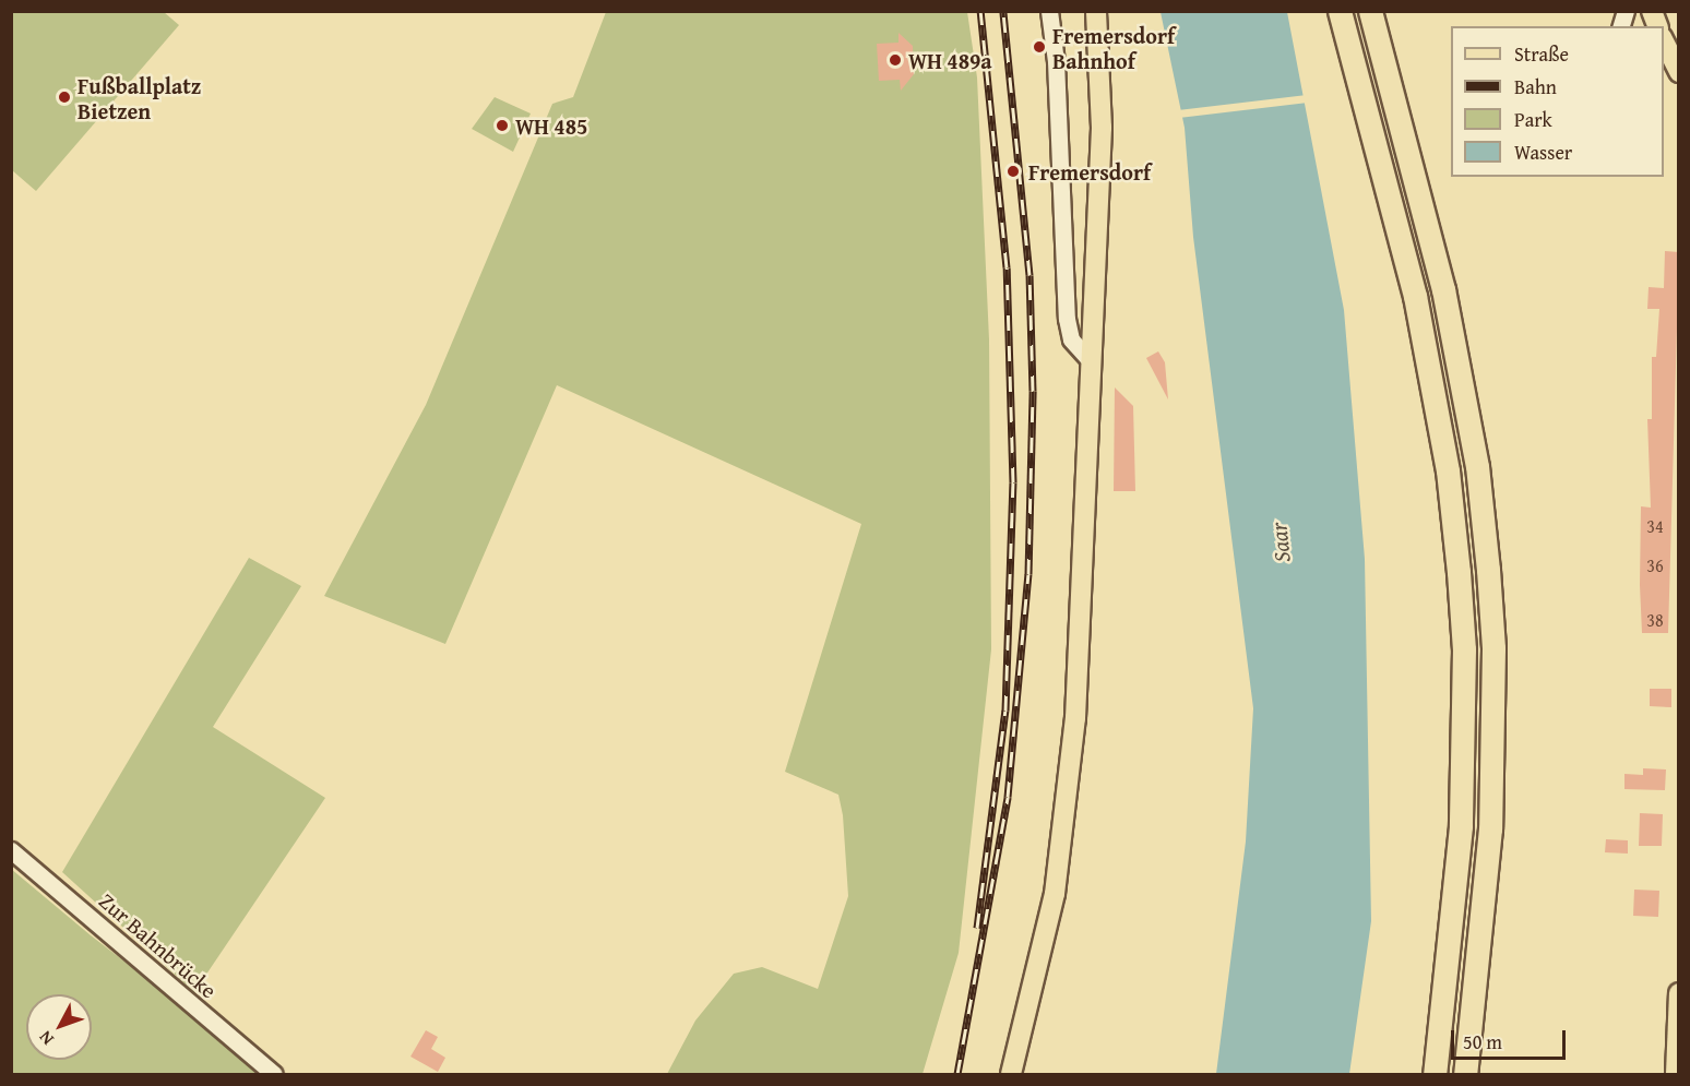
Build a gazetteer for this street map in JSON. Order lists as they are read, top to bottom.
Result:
{
  "streets": {
    "street": ["Zur Bahnbrücke"]
  },
  "water": ["Saar"],
  "places": [
    "Fremersdorf Bahnhof",
    "WH 489a",
    "Fußballplatz Bietzen",
    "WH 485",
    "Fremersdorf"
  ],
  "house_numbers": ["34", "36", "38"],
  "legend": [
    "Straße",
    "Bahn",
    "Park",
    "Wasser"
  ],
  "scale_bar": "50 m",
  "north": "bottom left"
}
